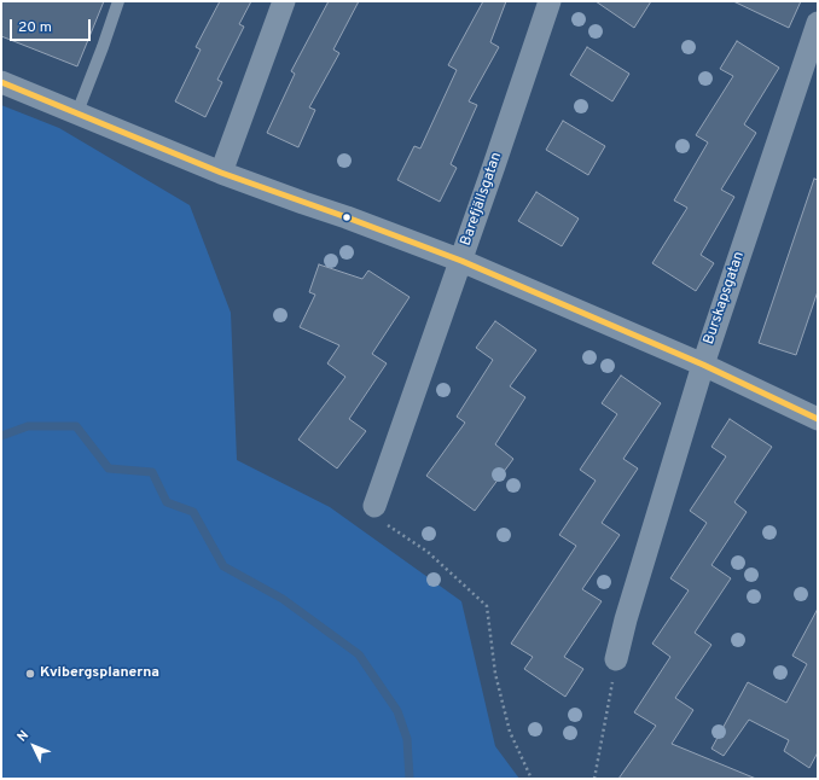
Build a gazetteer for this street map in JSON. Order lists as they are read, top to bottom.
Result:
{
  "streets": {
    "street": ["Barefjällsgatan", "Burskapsgatan"]
  },
  "places": ["Kvibergsplanerna"],
  "scale_bar": "20 m",
  "north": "top left"
}
